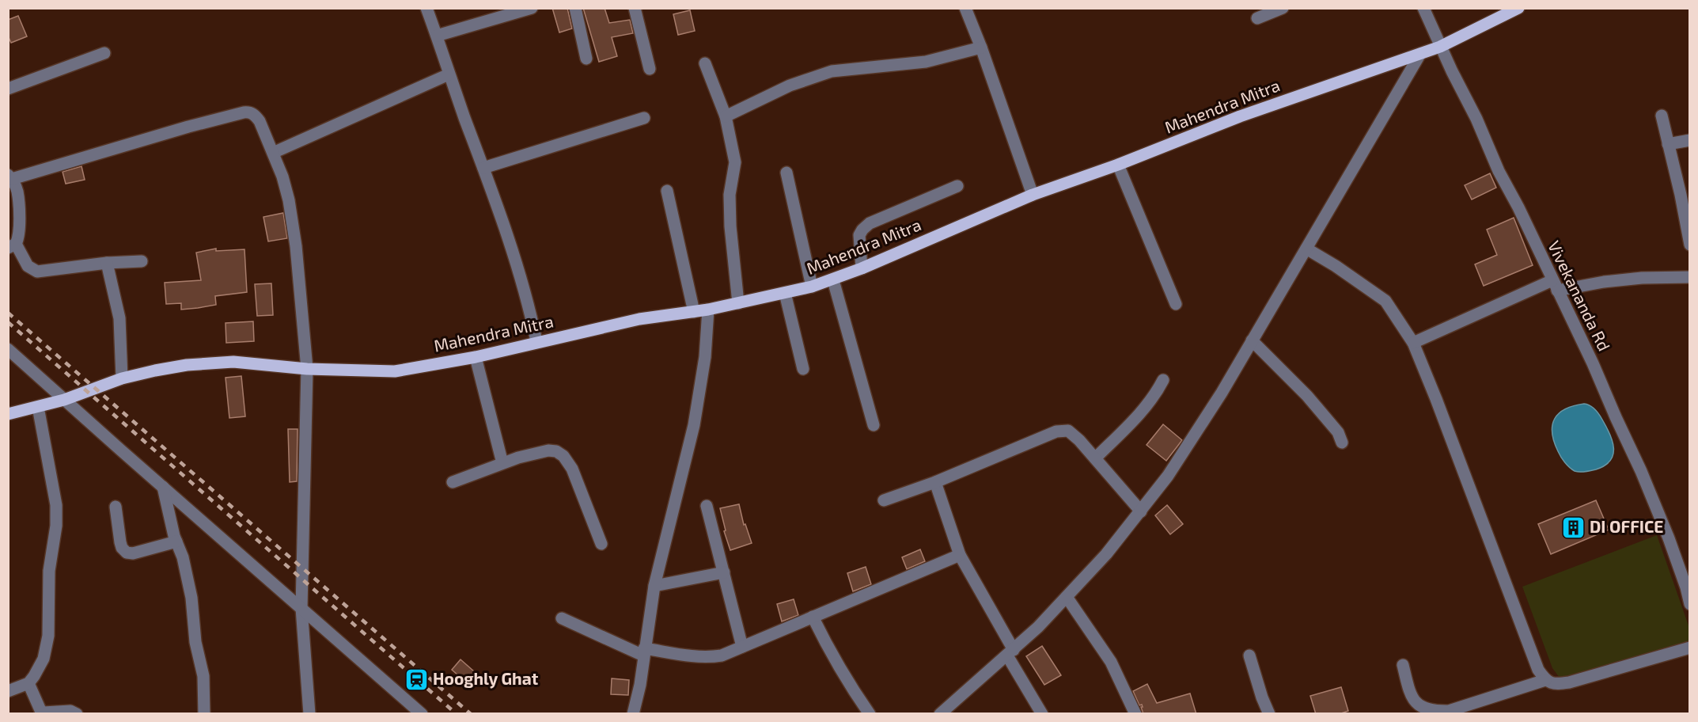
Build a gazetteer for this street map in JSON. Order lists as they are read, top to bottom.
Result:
{
  "streets": {
    "main road": ["Mahendra Mitra"],
    "street": ["Vivekananda Rd"]
  },
  "crossings": [
    ["Mahendra Mitra", "Vivekananda Rd"]
  ],
  "places": {
    "building": ["DI OFFICE"],
    "station": ["Hooghly Ghat"]
  }
}
